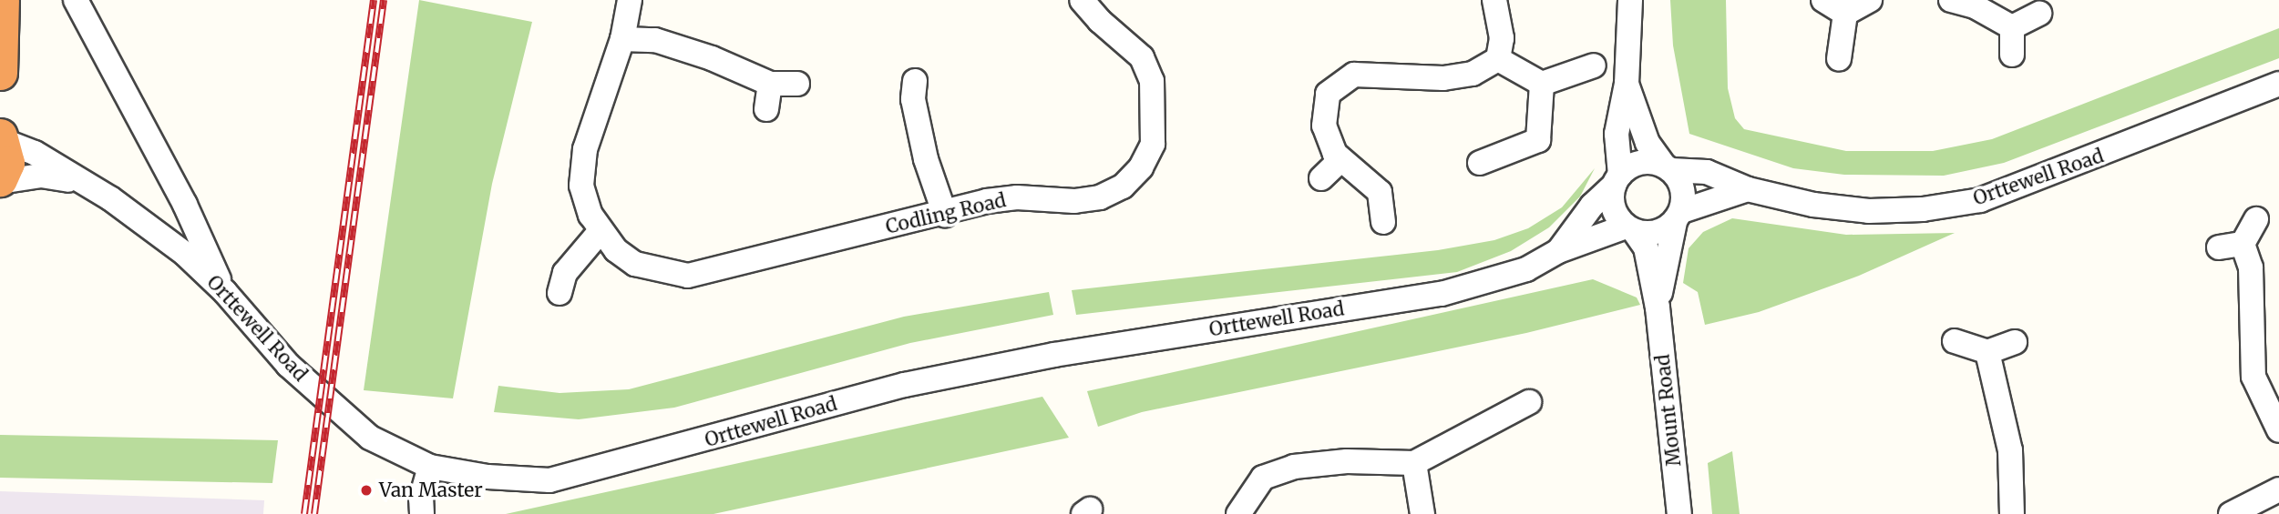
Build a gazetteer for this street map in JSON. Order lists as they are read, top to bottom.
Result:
{
  "streets": {
    "street": ["Orttewell Road", "Codling Road", "Mount Road"]
  },
  "crossings": [
    ["Orttewell Road", "Mount Road"]
  ],
  "places": ["Van Master"]
}
